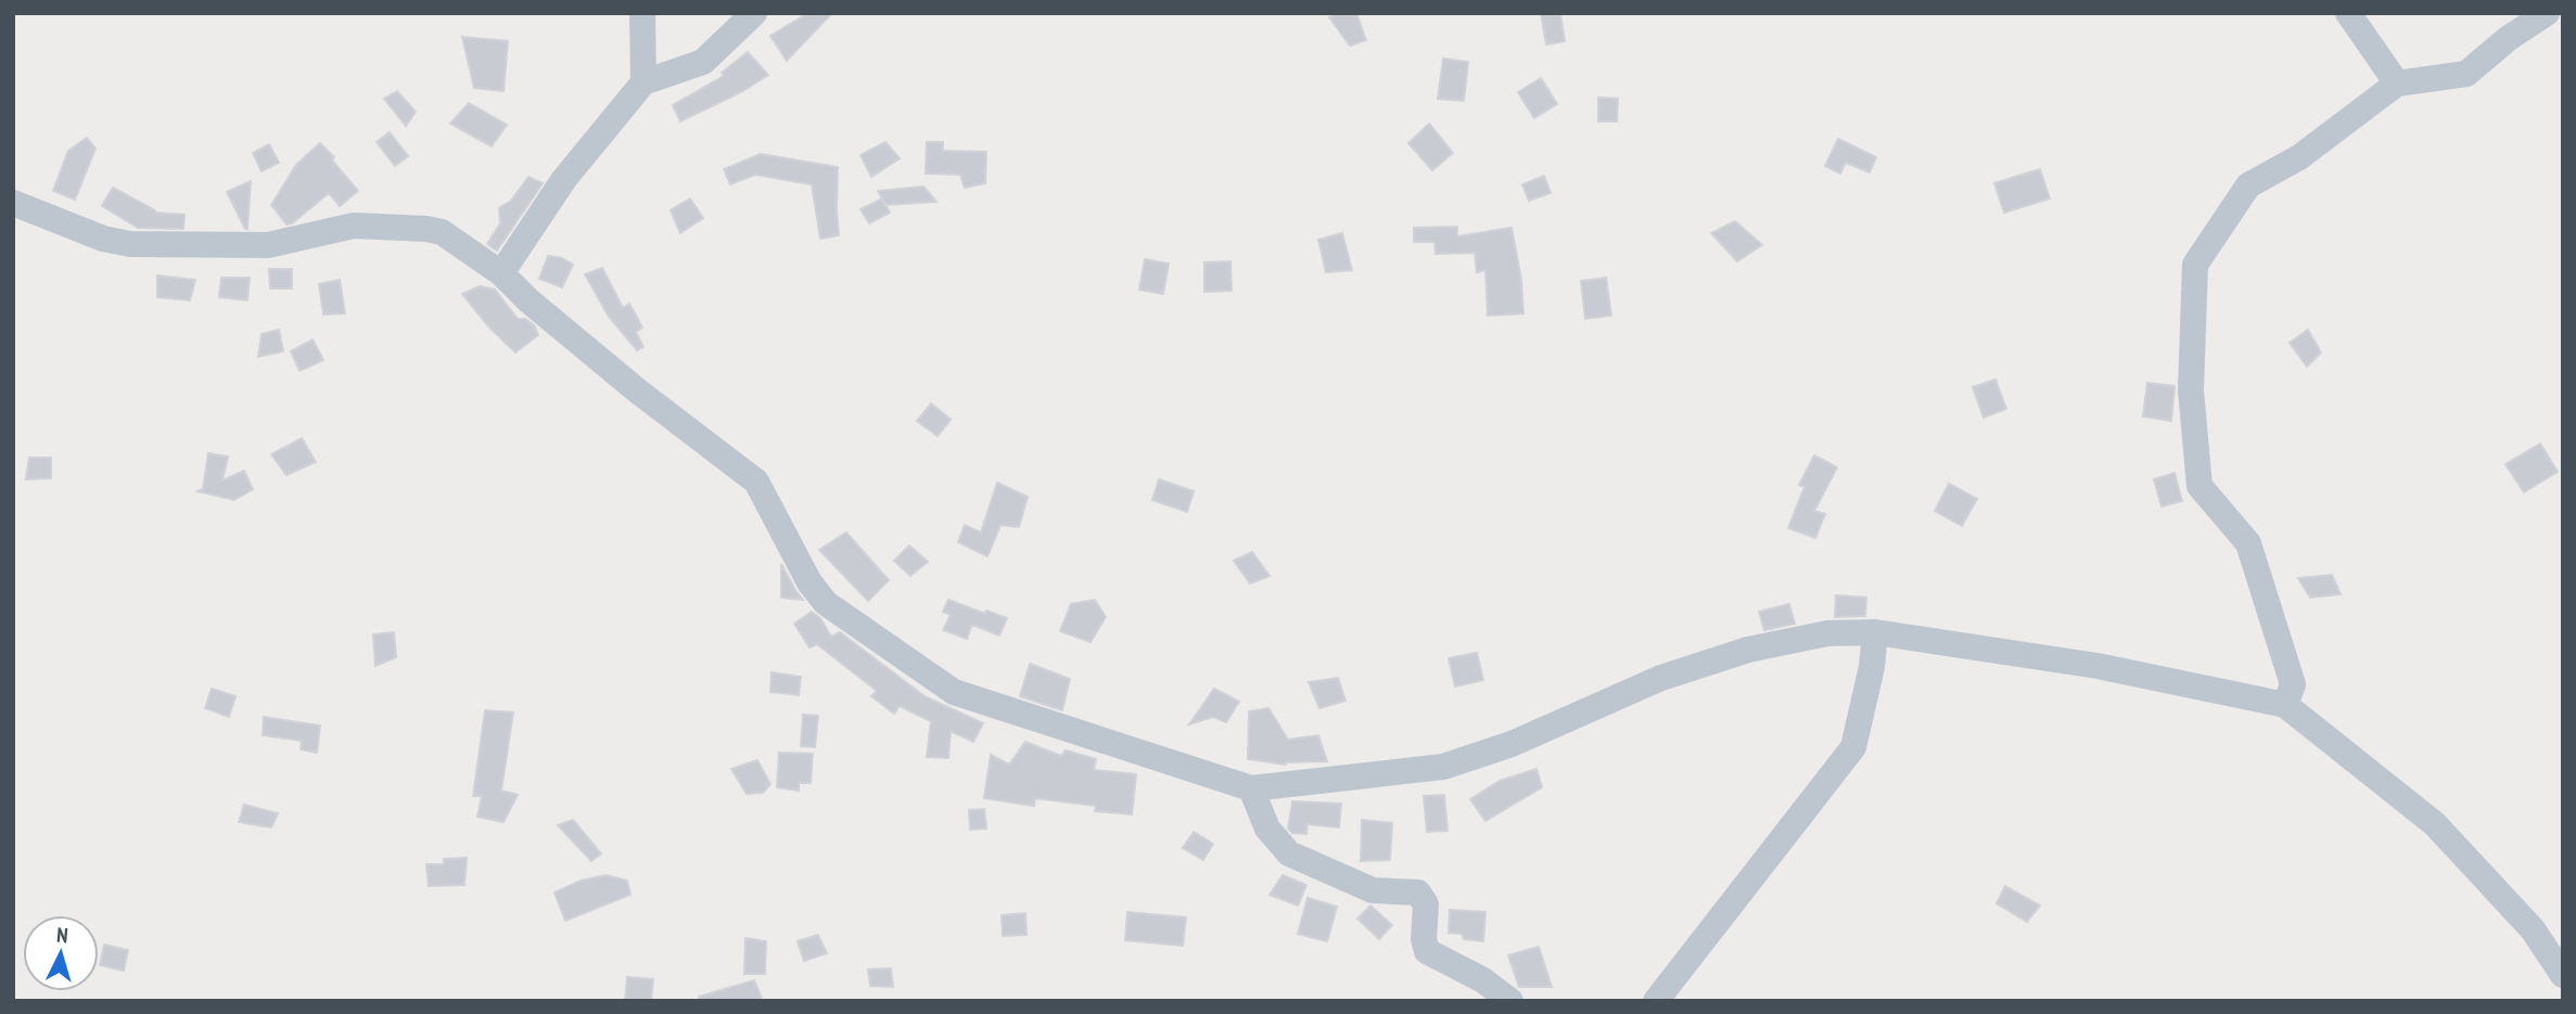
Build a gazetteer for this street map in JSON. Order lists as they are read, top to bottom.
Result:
{
  "north": "top"
}
